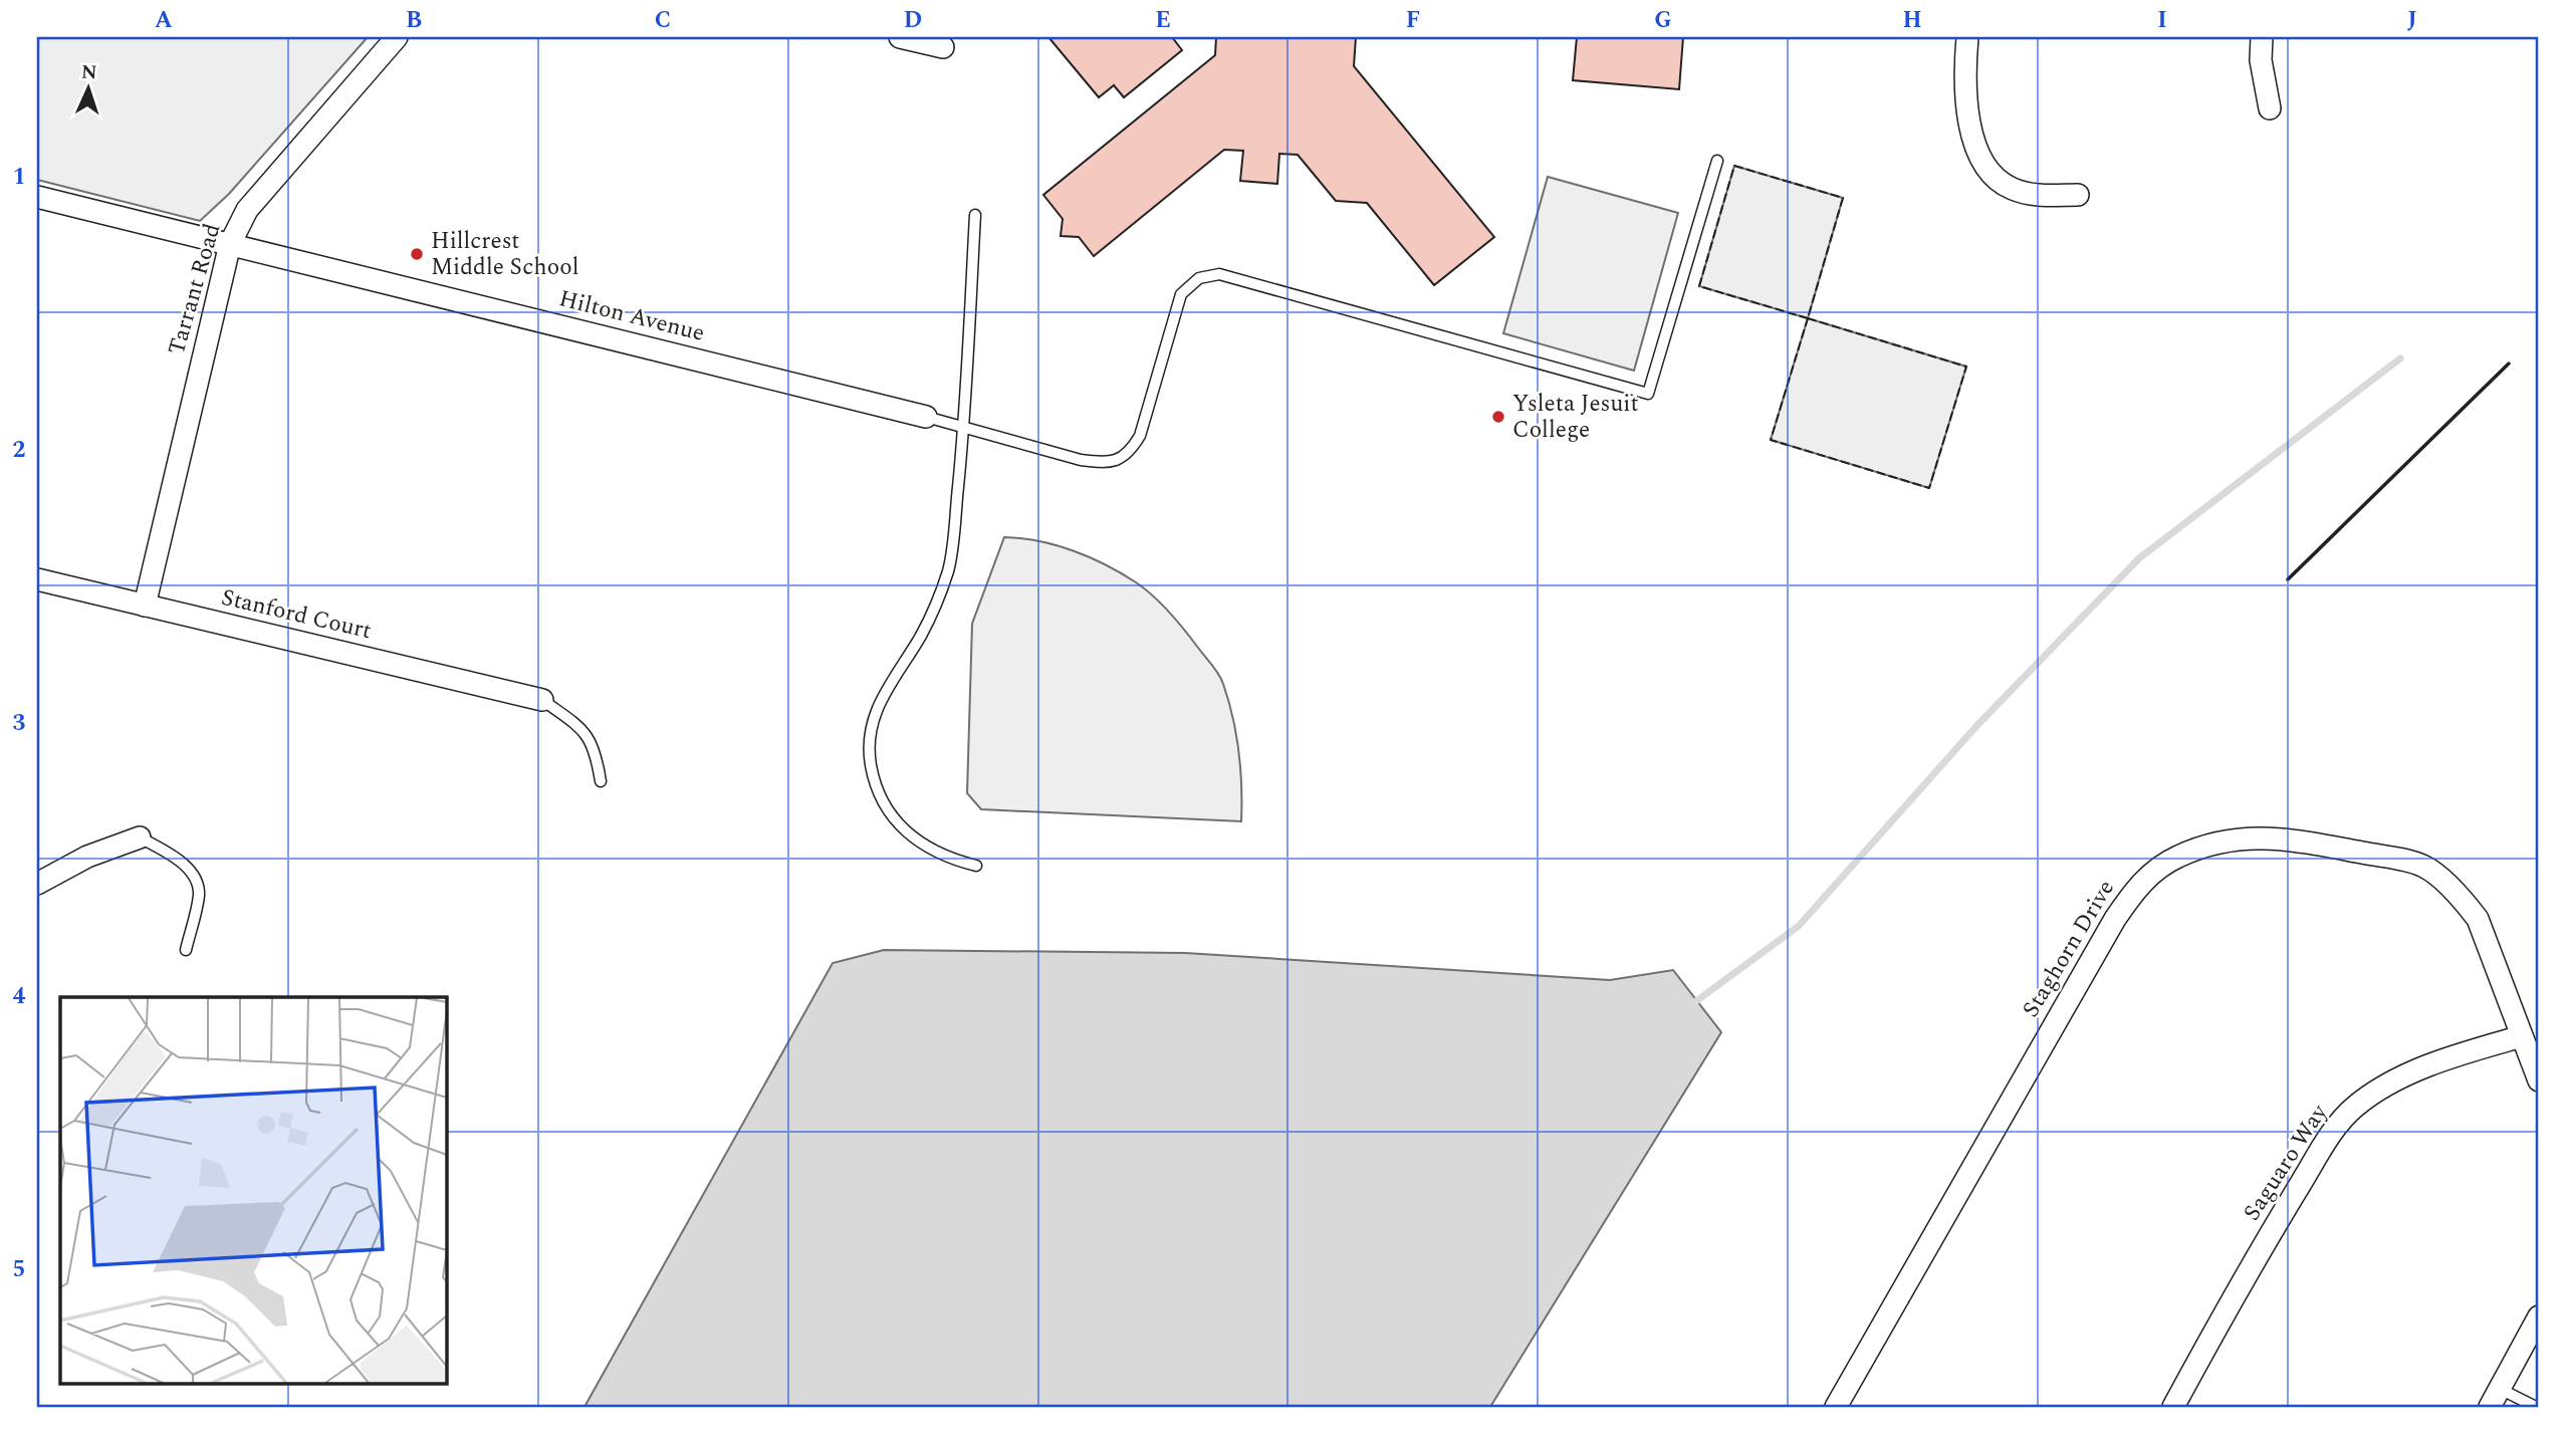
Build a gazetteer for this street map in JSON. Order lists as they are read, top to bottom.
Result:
{
  "streets": {
    "street": [
      "Tarrant Road",
      "Hilton Avenue",
      "Stanford Court",
      "Staghorn Drive",
      "Saguaro Way"
    ]
  },
  "crossings": [
    ["Tarrant Road", "Hilton Avenue"],
    ["Tarrant Road", "Stanford Court"],
    ["Staghorn Drive", "Saguaro Way"]
  ],
  "places": ["Hillcrest Middle School", "Ysleta Jesuit College"],
  "north": "top",
  "grid": {
    "columns": [
      "A",
      "B",
      "C",
      "D",
      "E",
      "F",
      "G",
      "H",
      "I",
      "J"
    ],
    "rows": [
      "1",
      "2",
      "3",
      "4",
      "5"
    ]
  }
}
